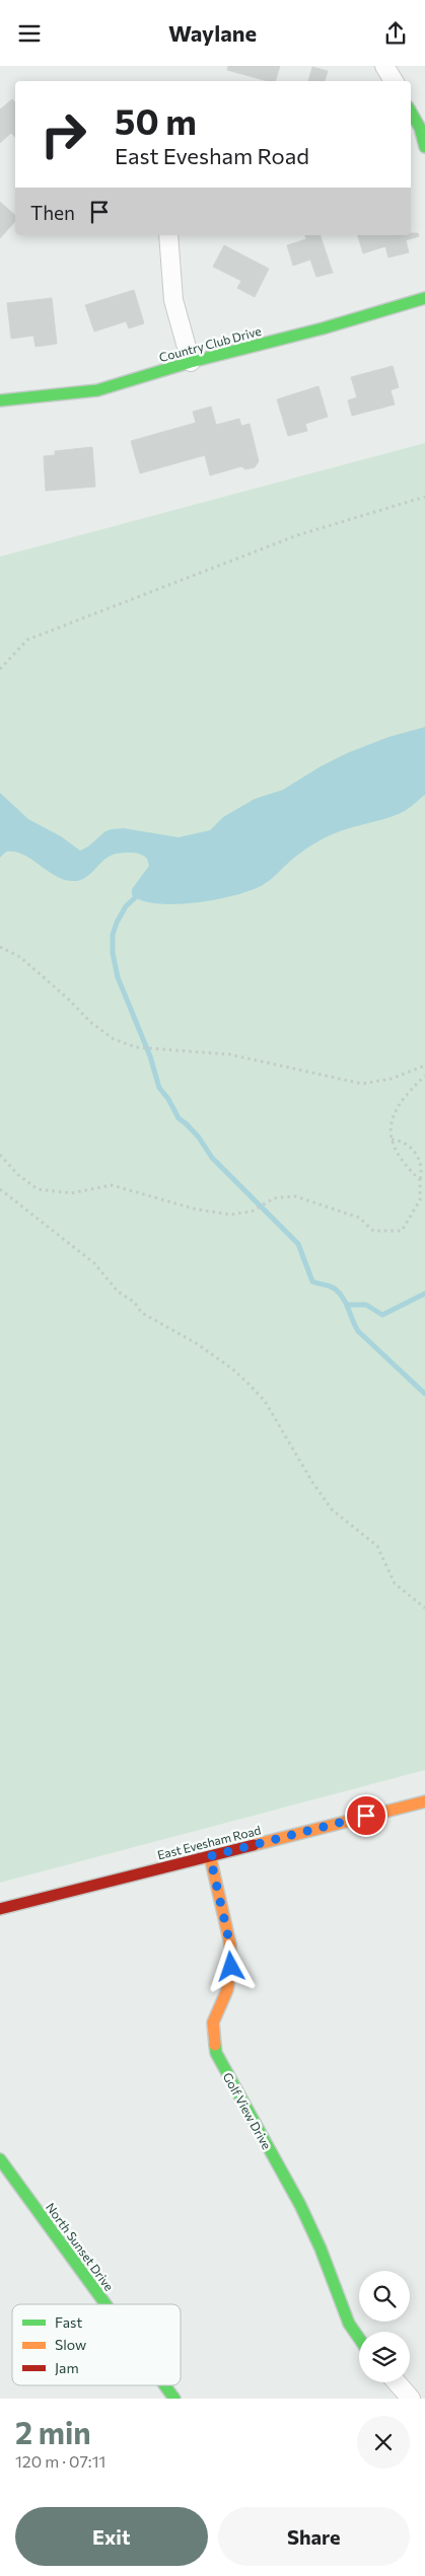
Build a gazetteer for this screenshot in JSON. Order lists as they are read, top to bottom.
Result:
{
  "streets": {
    "street": [
      "Country Club Drive",
      "East Evesham Road",
      "Golf View Drive",
      "North Sunset Drive"
    ]
  },
  "crossings": [
    ["East Evesham Road", "Golf View Drive"]
  ],
  "legend": ["Fast", "Slow", "Jam"],
  "page": {
    "header": "Waylane",
    "turn": ["50 m", "East Evesham Road"],
    "then": "Then",
    "heading": ["2 min", "120 m · 07:11"],
    "buttons": ["Exit", "Share"]
  }
}
